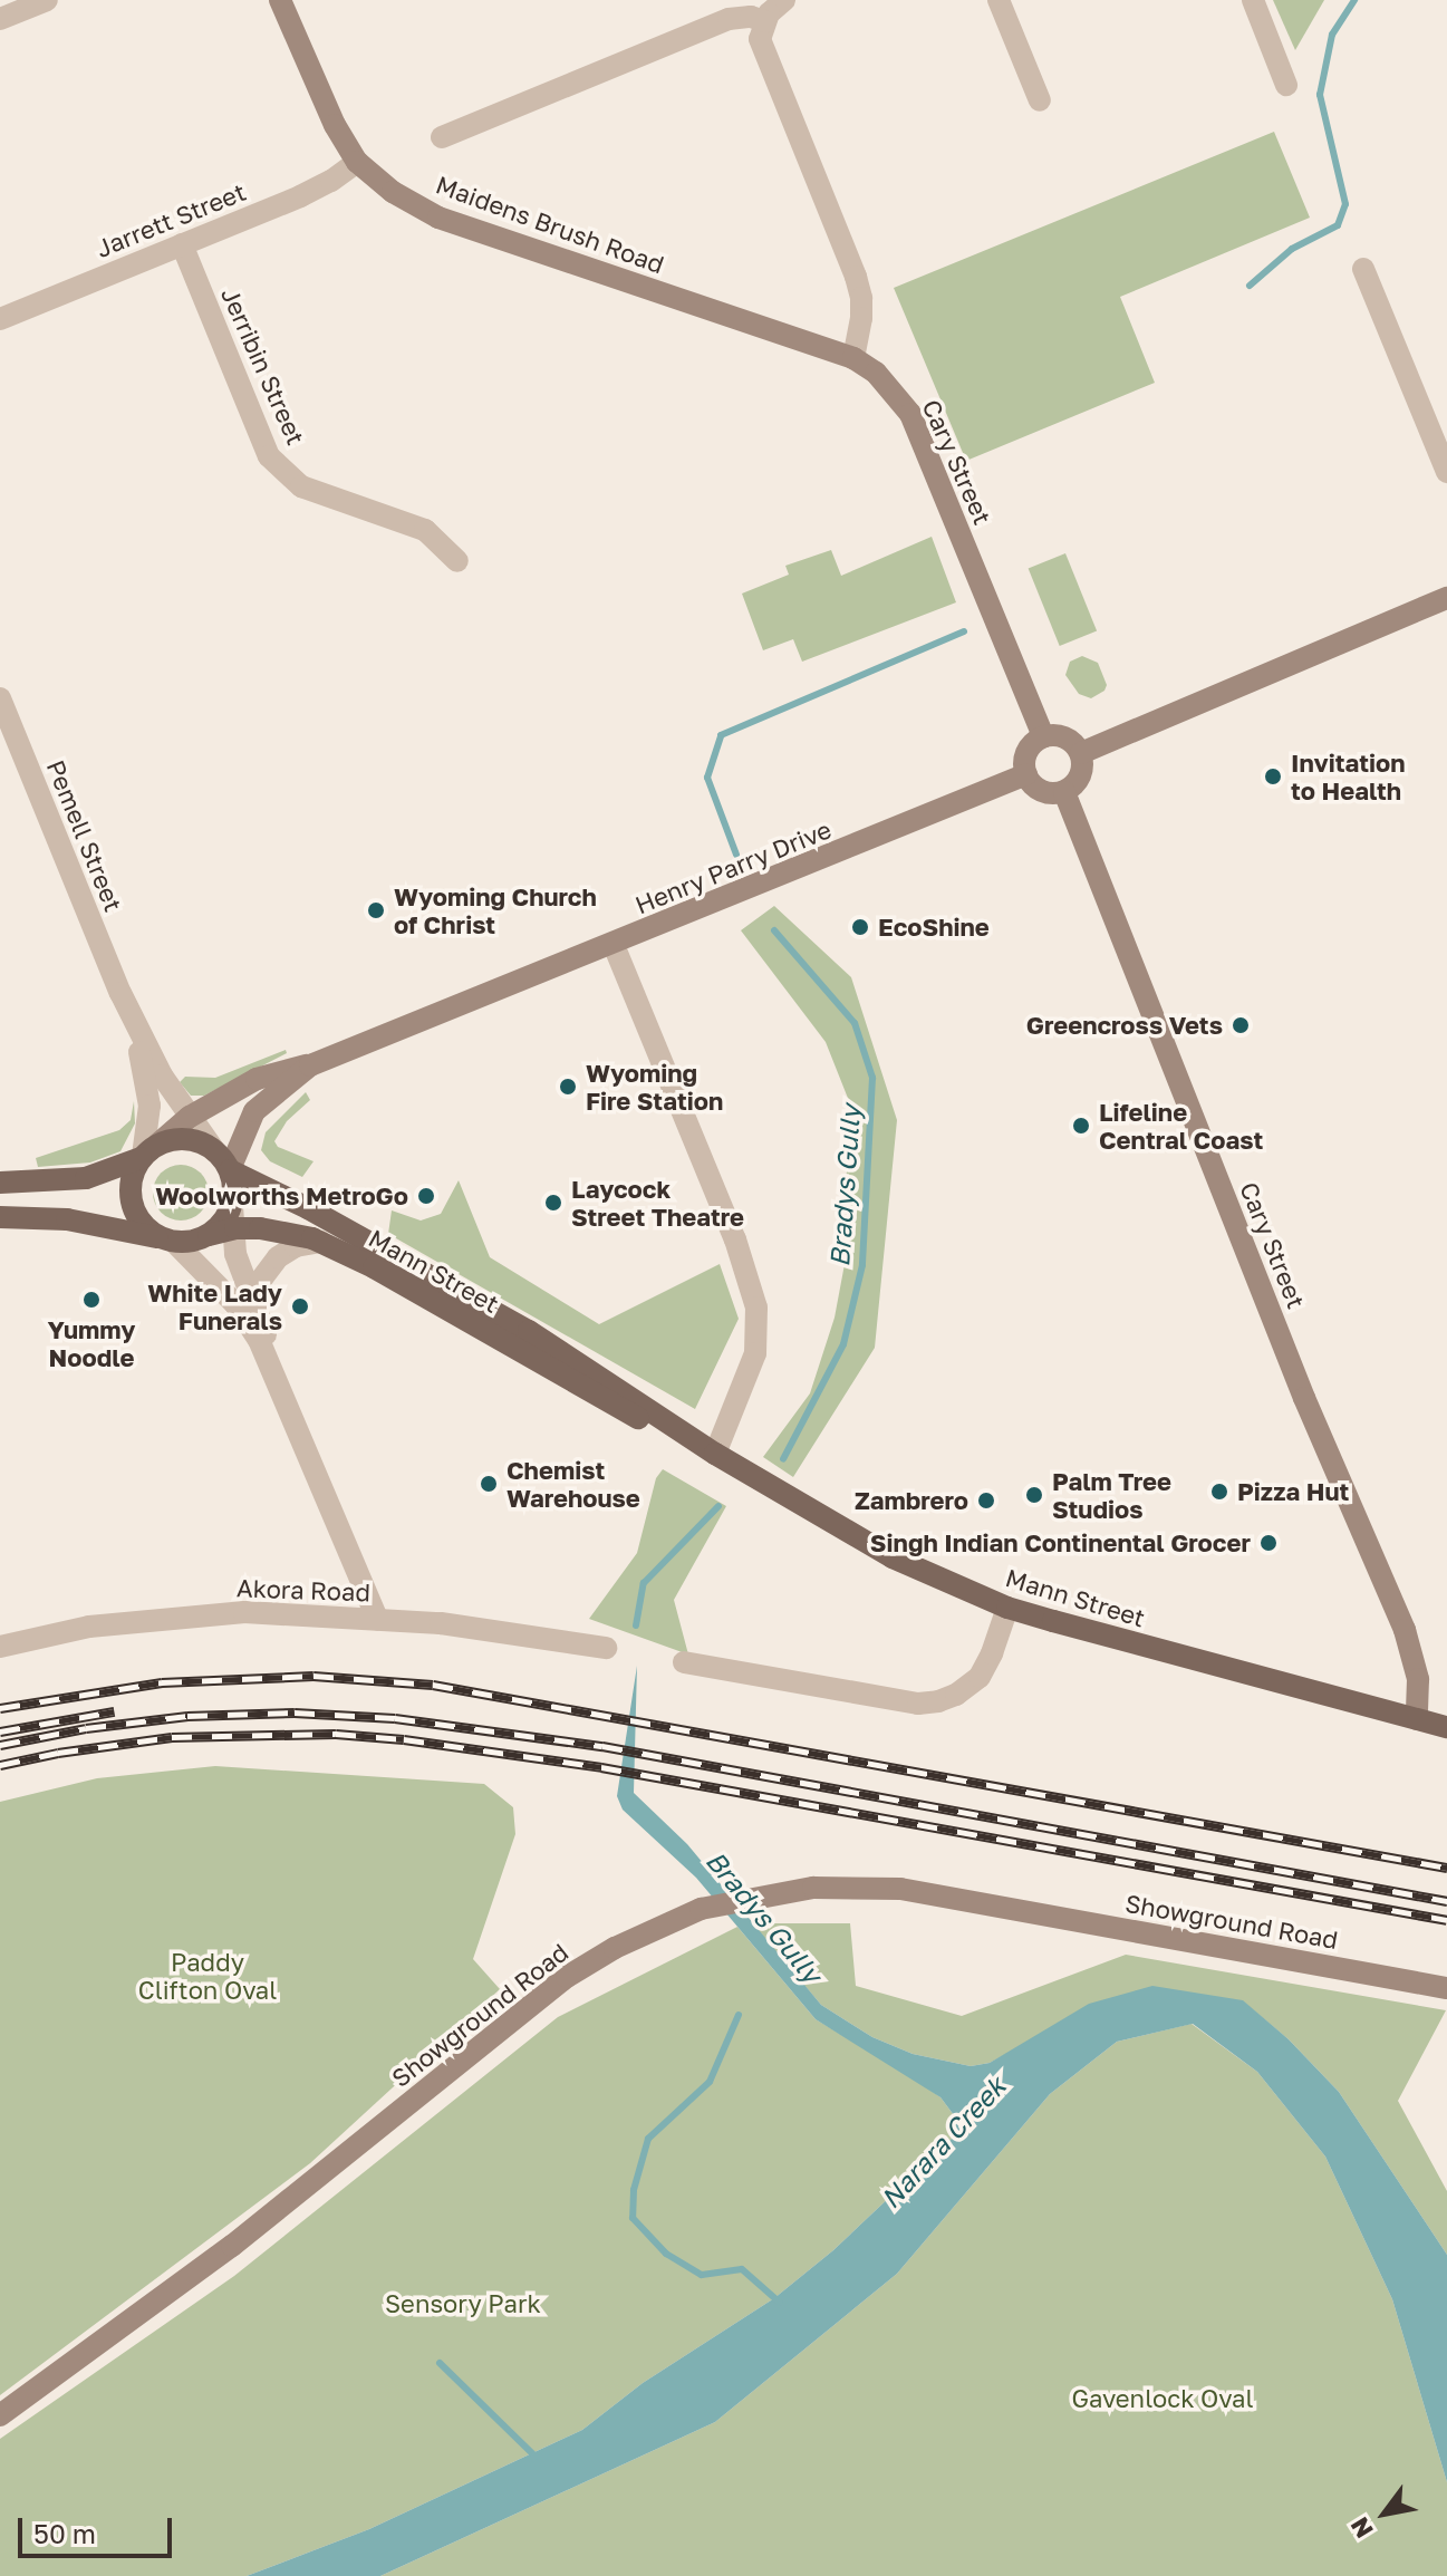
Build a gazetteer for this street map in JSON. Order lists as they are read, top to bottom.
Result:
{
  "streets": {
    "main road": ["Mann Street"],
    "street": [
      "Jarrett Street",
      "Maidens Brush Road",
      "Jerribin Street",
      "Cary Street",
      "Pemell Street",
      "Henry Parry Drive",
      "Akora Road",
      "Showground Road"
    ]
  },
  "crossings": [
    ["Jarrett Street", "Maidens Brush Road"],
    ["Jarrett Street", "Jerribin Street"],
    ["Maidens Brush Road", "Cary Street"],
    ["Cary Street", "Henry Parry Drive"],
    ["Cary Street", "Mann Street"],
    ["Pemell Street", "Henry Parry Drive"],
    ["Pemell Street", "Mann Street"],
    ["Henry Parry Drive", "Mann Street"]
  ],
  "water": ["Bradys Gully", "Narara Creek"],
  "parks": ["Paddy Clifton Oval", "Sensory Park", "Gavenlock Oval"],
  "places": [
    "Invitation to Health",
    "Wyoming Church of Christ",
    "EcoShine",
    "Greencross Vets",
    "Wyoming Fire Station",
    "Lifeline Central Coast",
    "Woolworths MetroGo",
    "Laycock Street Theatre",
    "Yummy Noodle",
    "White Lady Funerals",
    "Chemist Warehouse",
    "Pizza Hut",
    "Palm Tree Studios",
    "Zambrero",
    "Singh Indian Continental Grocer"
  ],
  "scale_bar": "50 m",
  "north": "bottom left"
}
